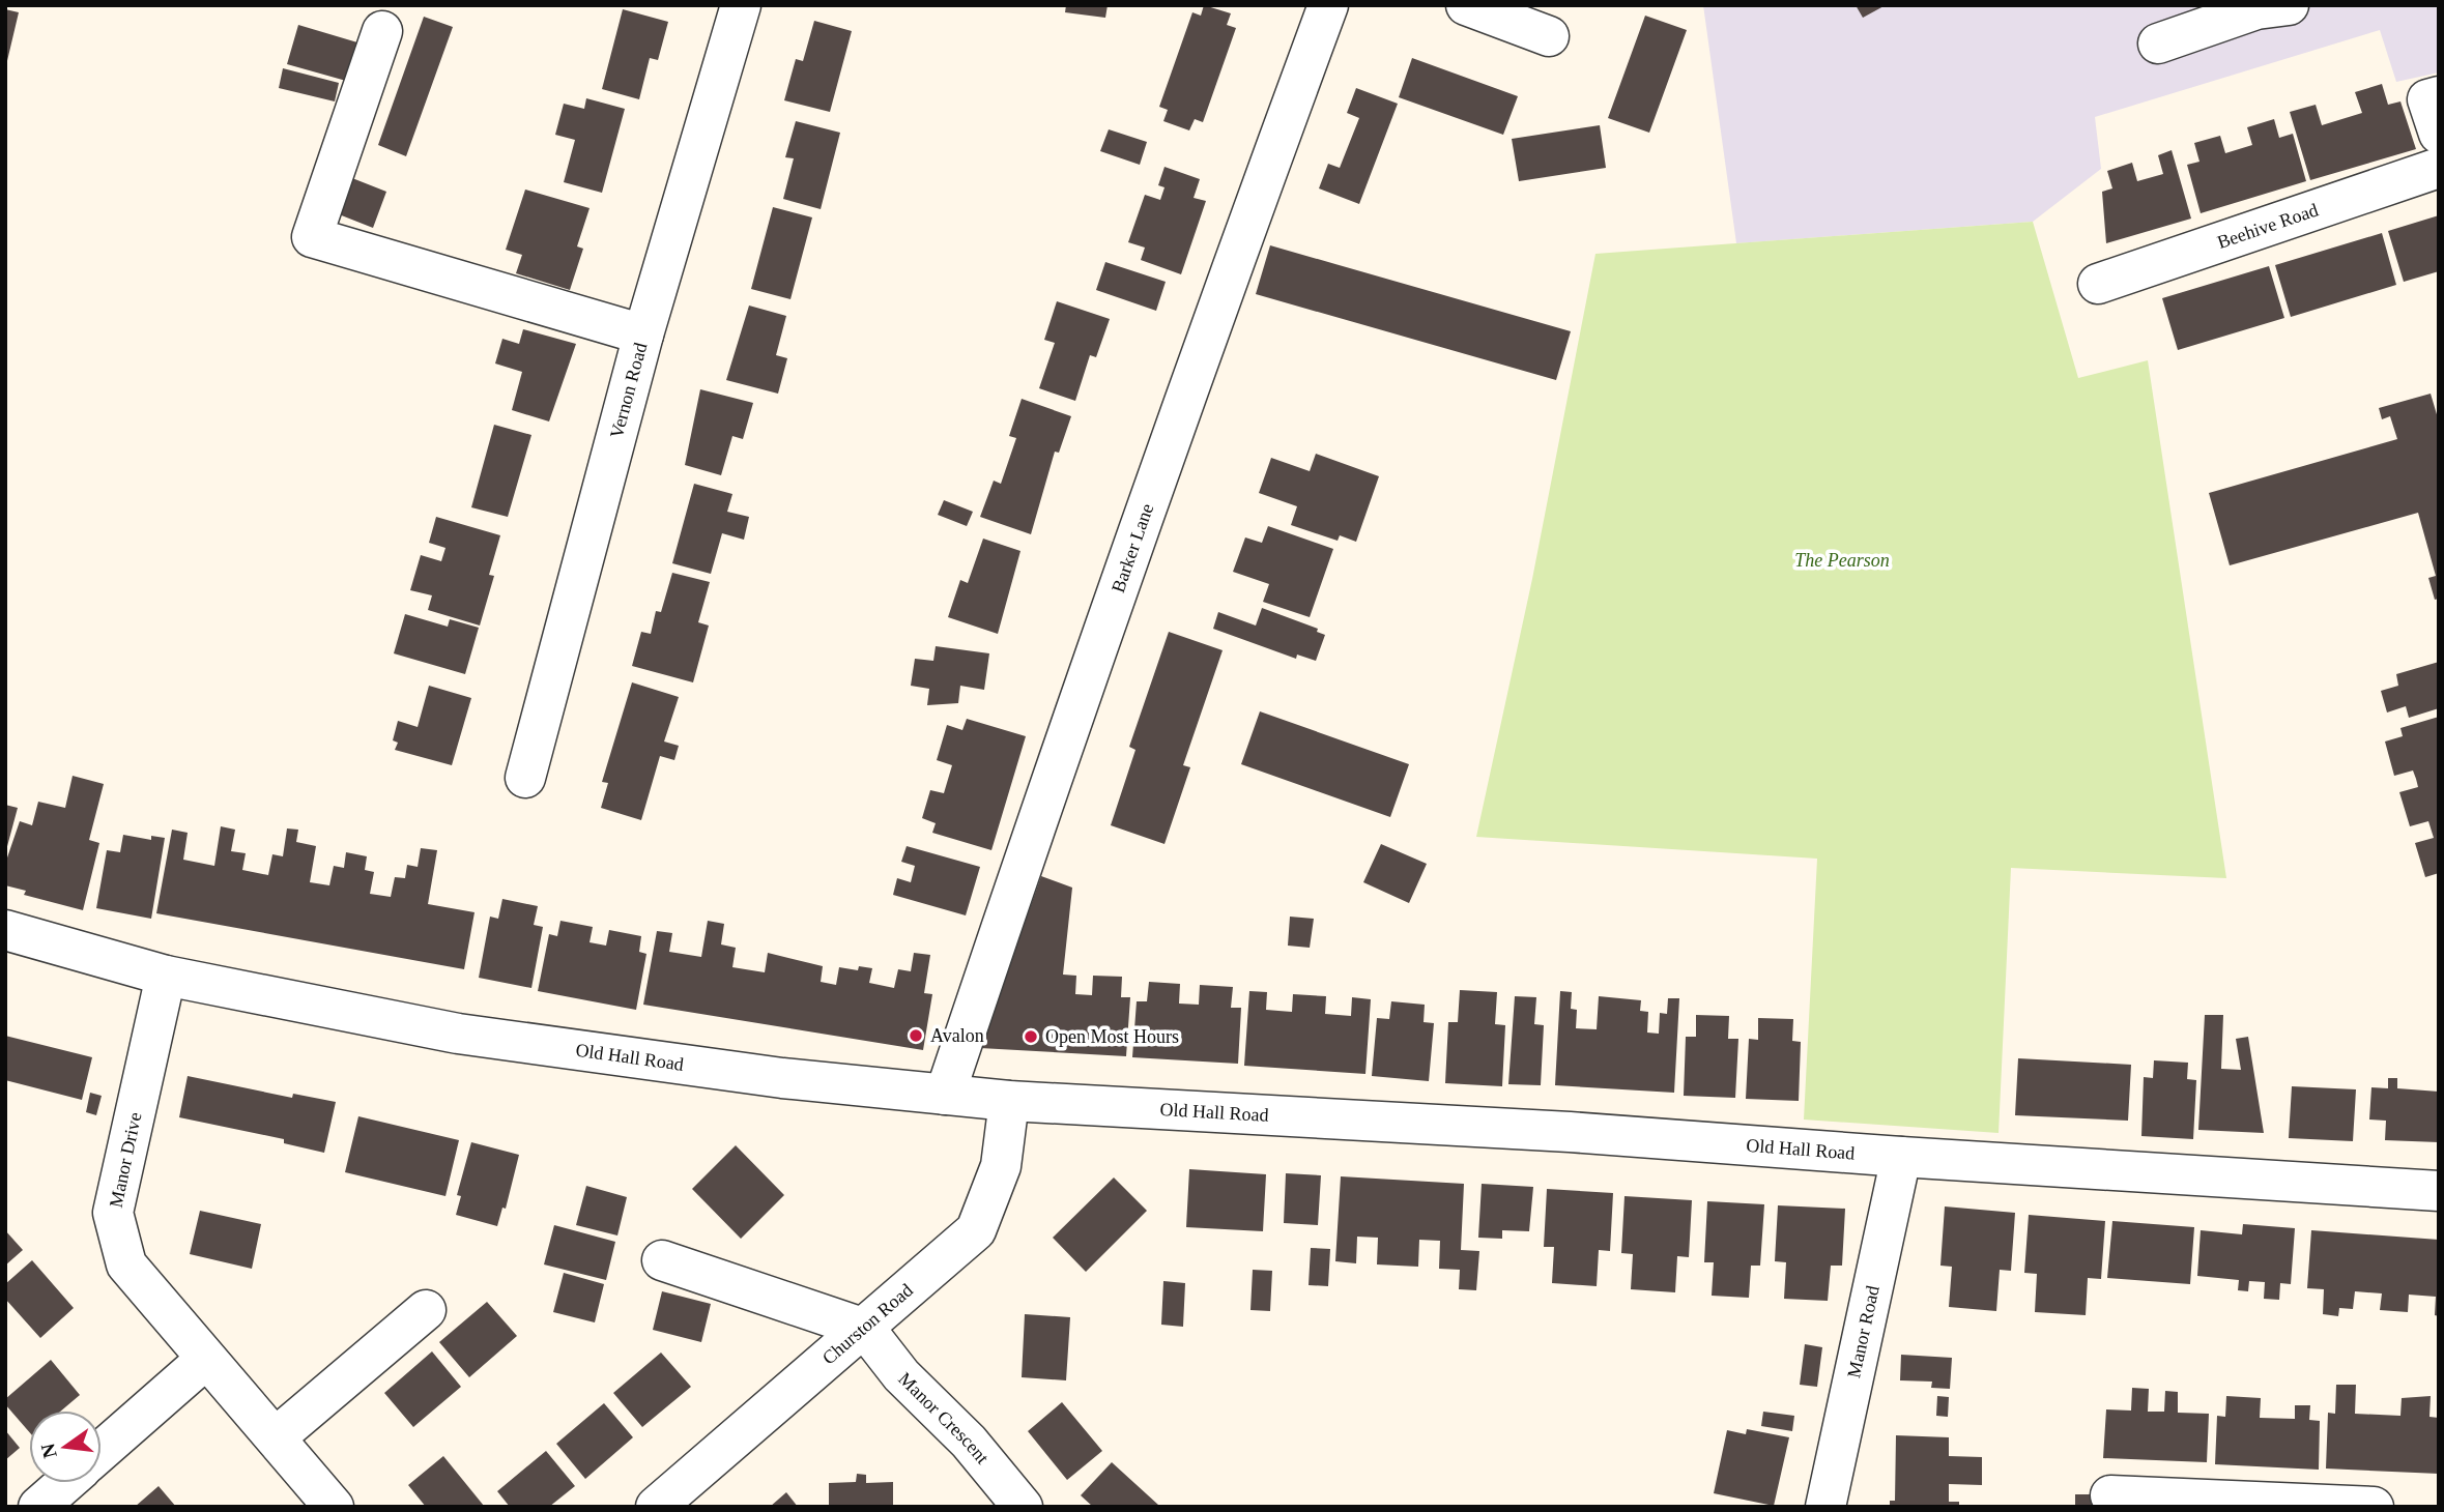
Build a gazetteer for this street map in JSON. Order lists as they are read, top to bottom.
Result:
{
  "streets": {
    "street": [
      "Beehive Road",
      "Vernon Road",
      "Barker Lane",
      "Old Hall Road",
      "Manor Drive",
      "Churston Road",
      "Manor Road",
      "Manor Crescent"
    ]
  },
  "crossings": [
    ["Barker Lane", "Old Hall Road"],
    ["Old Hall Road", "Manor Drive"],
    ["Old Hall Road", "Churston Road"],
    ["Old Hall Road", "Manor Road"],
    ["Churston Road", "Manor Crescent"]
  ],
  "parks": ["The Pearson"],
  "places": ["Avalon", "Open Most Hours"],
  "north": "left"
}
